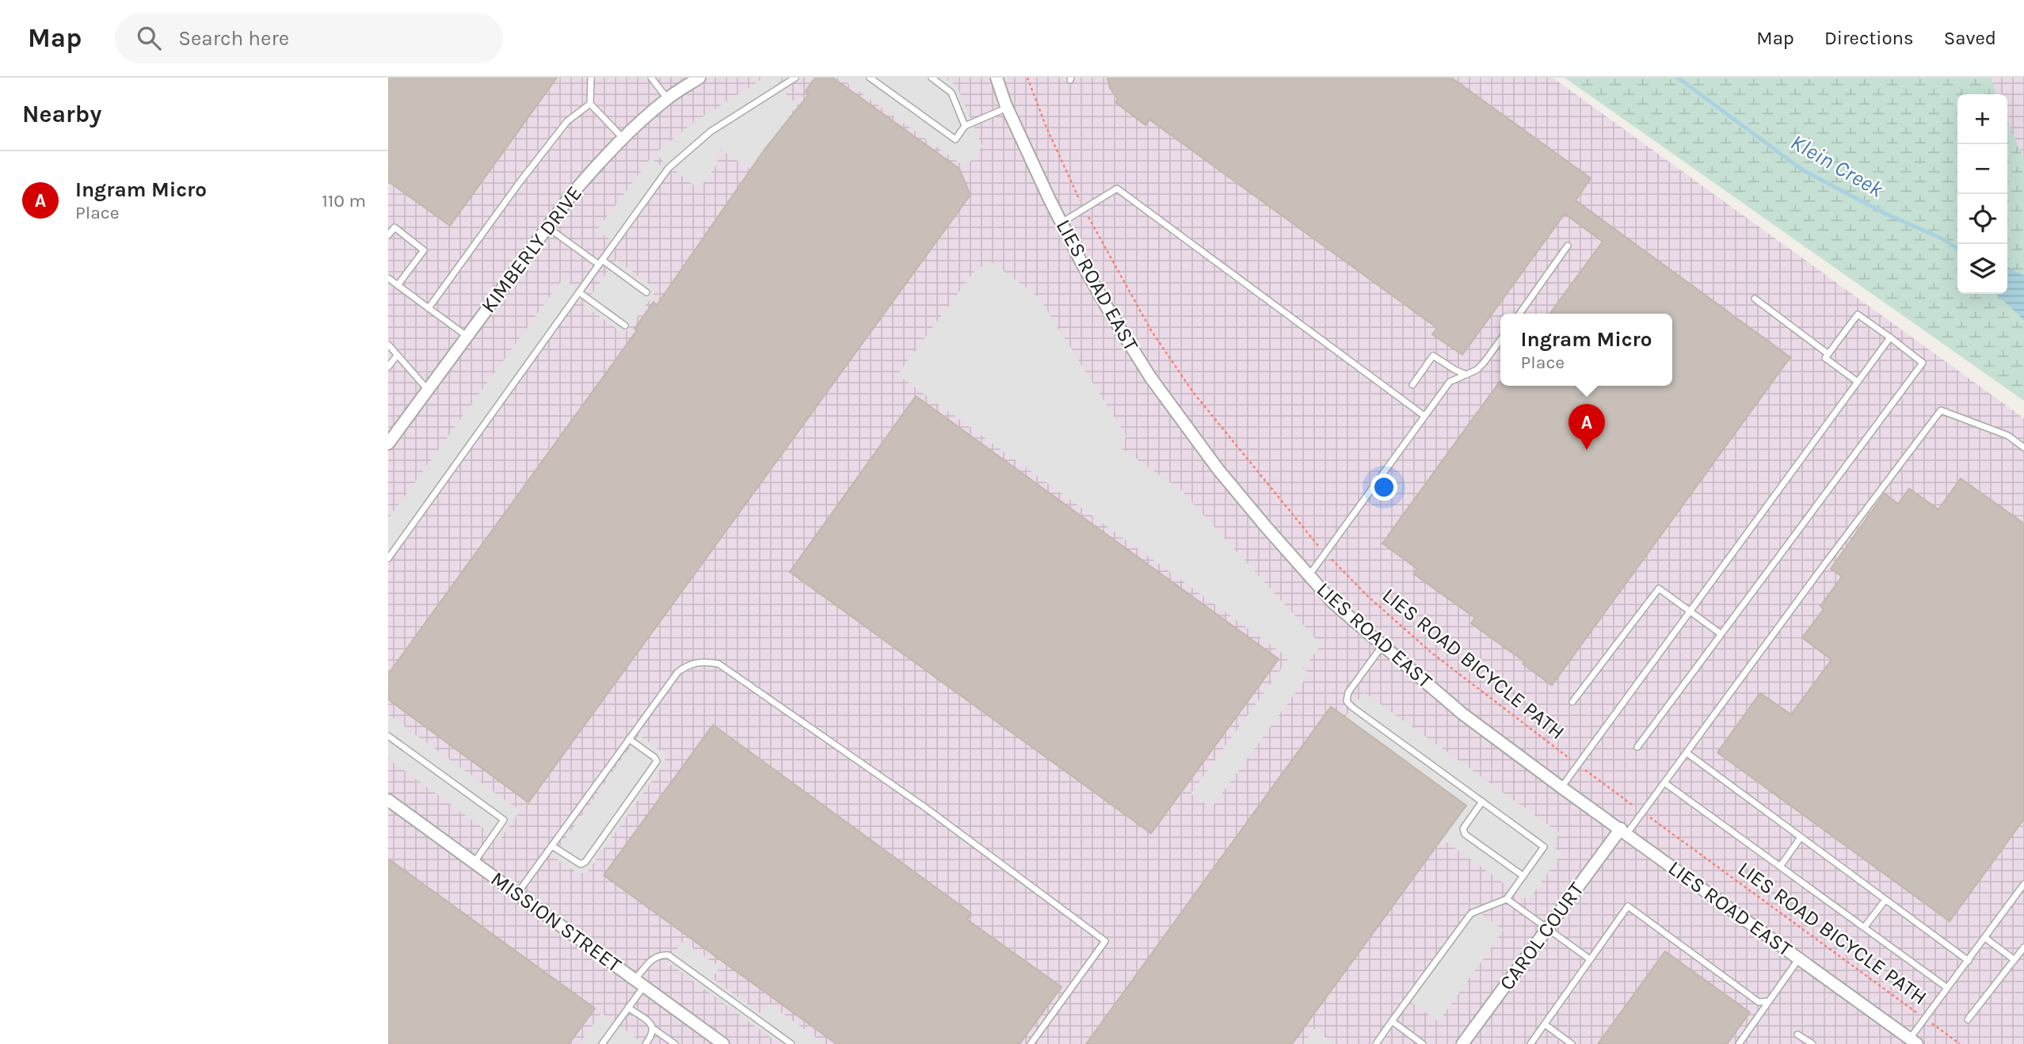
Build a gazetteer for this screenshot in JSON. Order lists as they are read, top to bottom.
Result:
{
  "streets": {
    "street": [
      "KIMBERLY DRIVE",
      "LIES ROAD EAST",
      "MISSION STREET",
      "CAROL COURT"
    ],
    "path": ["LIES ROAD BICYCLE PATH"]
  },
  "crossings": [
    ["LIES ROAD EAST", "CAROL COURT"]
  ],
  "water": ["Klein Creek"],
  "page": {
    "header": "Map",
    "search": "Search here",
    "nav": ["Map", "Directions", "Saved"],
    "heading": "Nearby",
    "map_buttons": ["+", "−"],
    "list": [
      {
        "mark": "A",
        "name": "Ingram Micro",
        "note": "Place",
        "value": "110 m"
      }
    ],
    "popup": ["Ingram Micro", "Place"],
    "pins": "A"
  }
}
